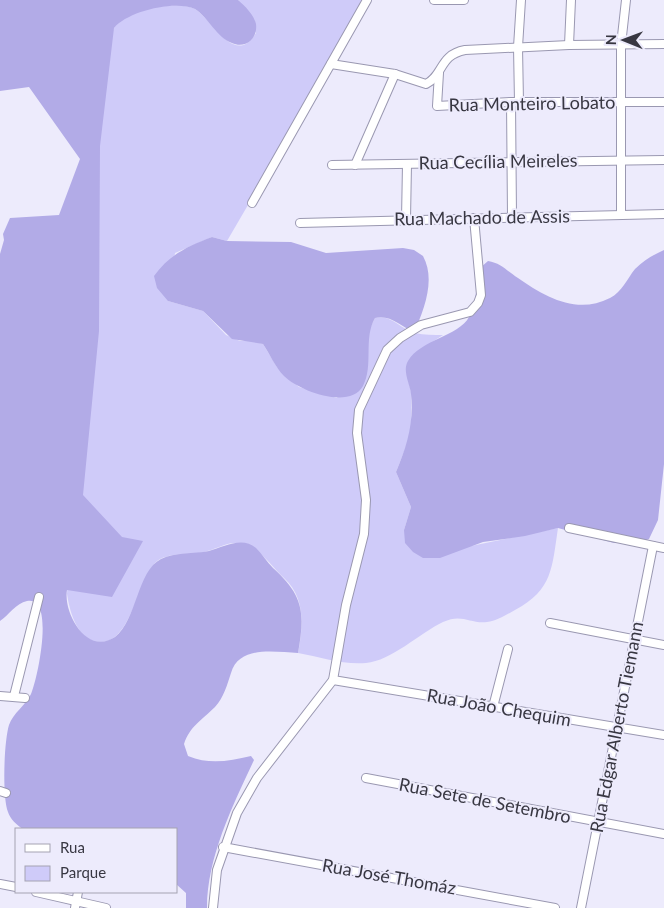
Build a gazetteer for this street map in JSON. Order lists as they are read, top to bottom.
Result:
{
  "streets": {
    "street": [
      "Rua Monteiro Lobato",
      "Rua Cecília Meireles",
      "Rua Machado de Assis",
      "Rua João Chequim",
      "Rua Edgar Alberto Tiemann",
      "Rua Sete de Setembro",
      "Rua José Thomáz"
    ]
  },
  "crossings": [
    ["Rua João Chequim", "Rua Edgar Alberto Tiemann"],
    ["Rua Edgar Alberto Tiemann", "Rua Sete de Setembro"]
  ],
  "legend": ["Rua", "Parque"],
  "north": "left"
}
